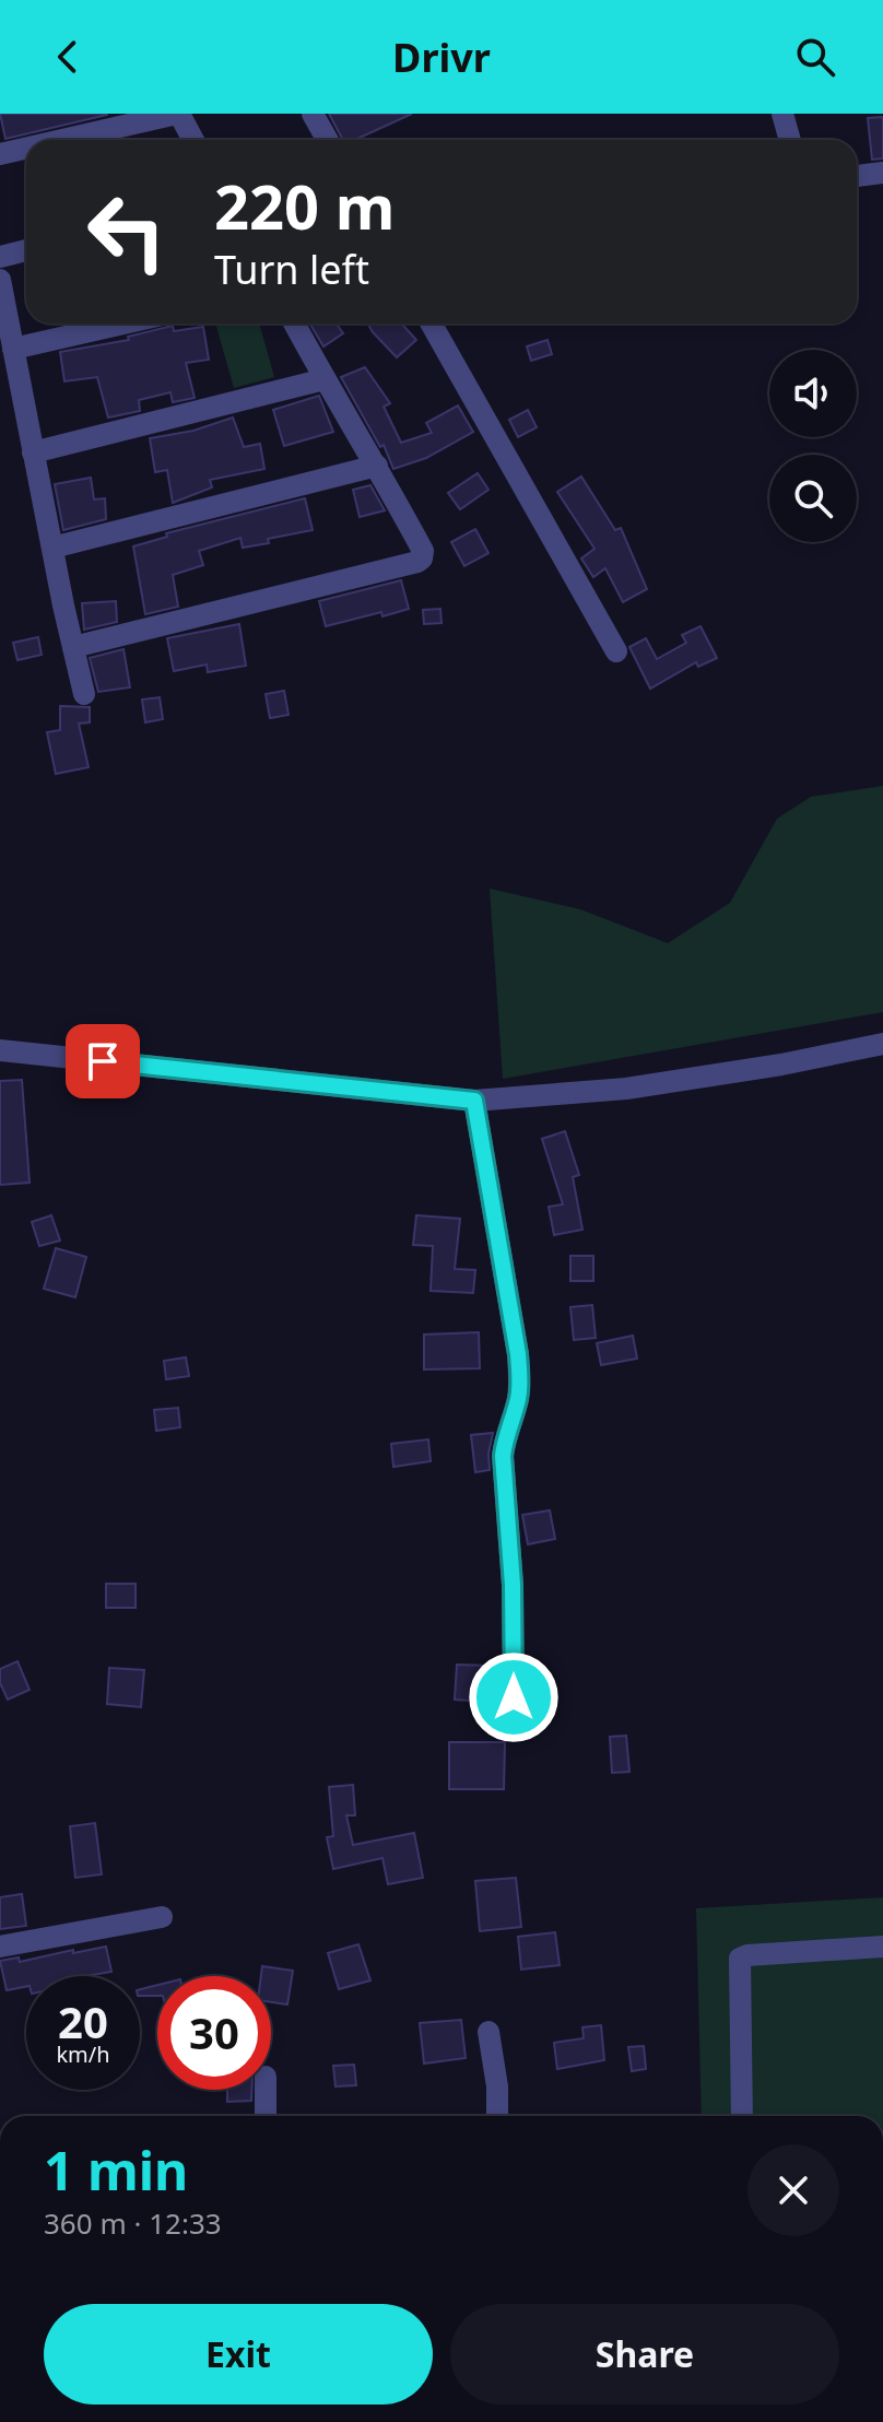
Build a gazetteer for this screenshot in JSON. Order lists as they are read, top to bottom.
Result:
{
  "page": {
    "header": "Drivr",
    "turn": ["220 m", "Turn left"],
    "speed": "20 km/h",
    "limit": "30",
    "heading": ["1 min", "360 m · 12:33"],
    "buttons": ["Exit", "Share"]
  }
}
